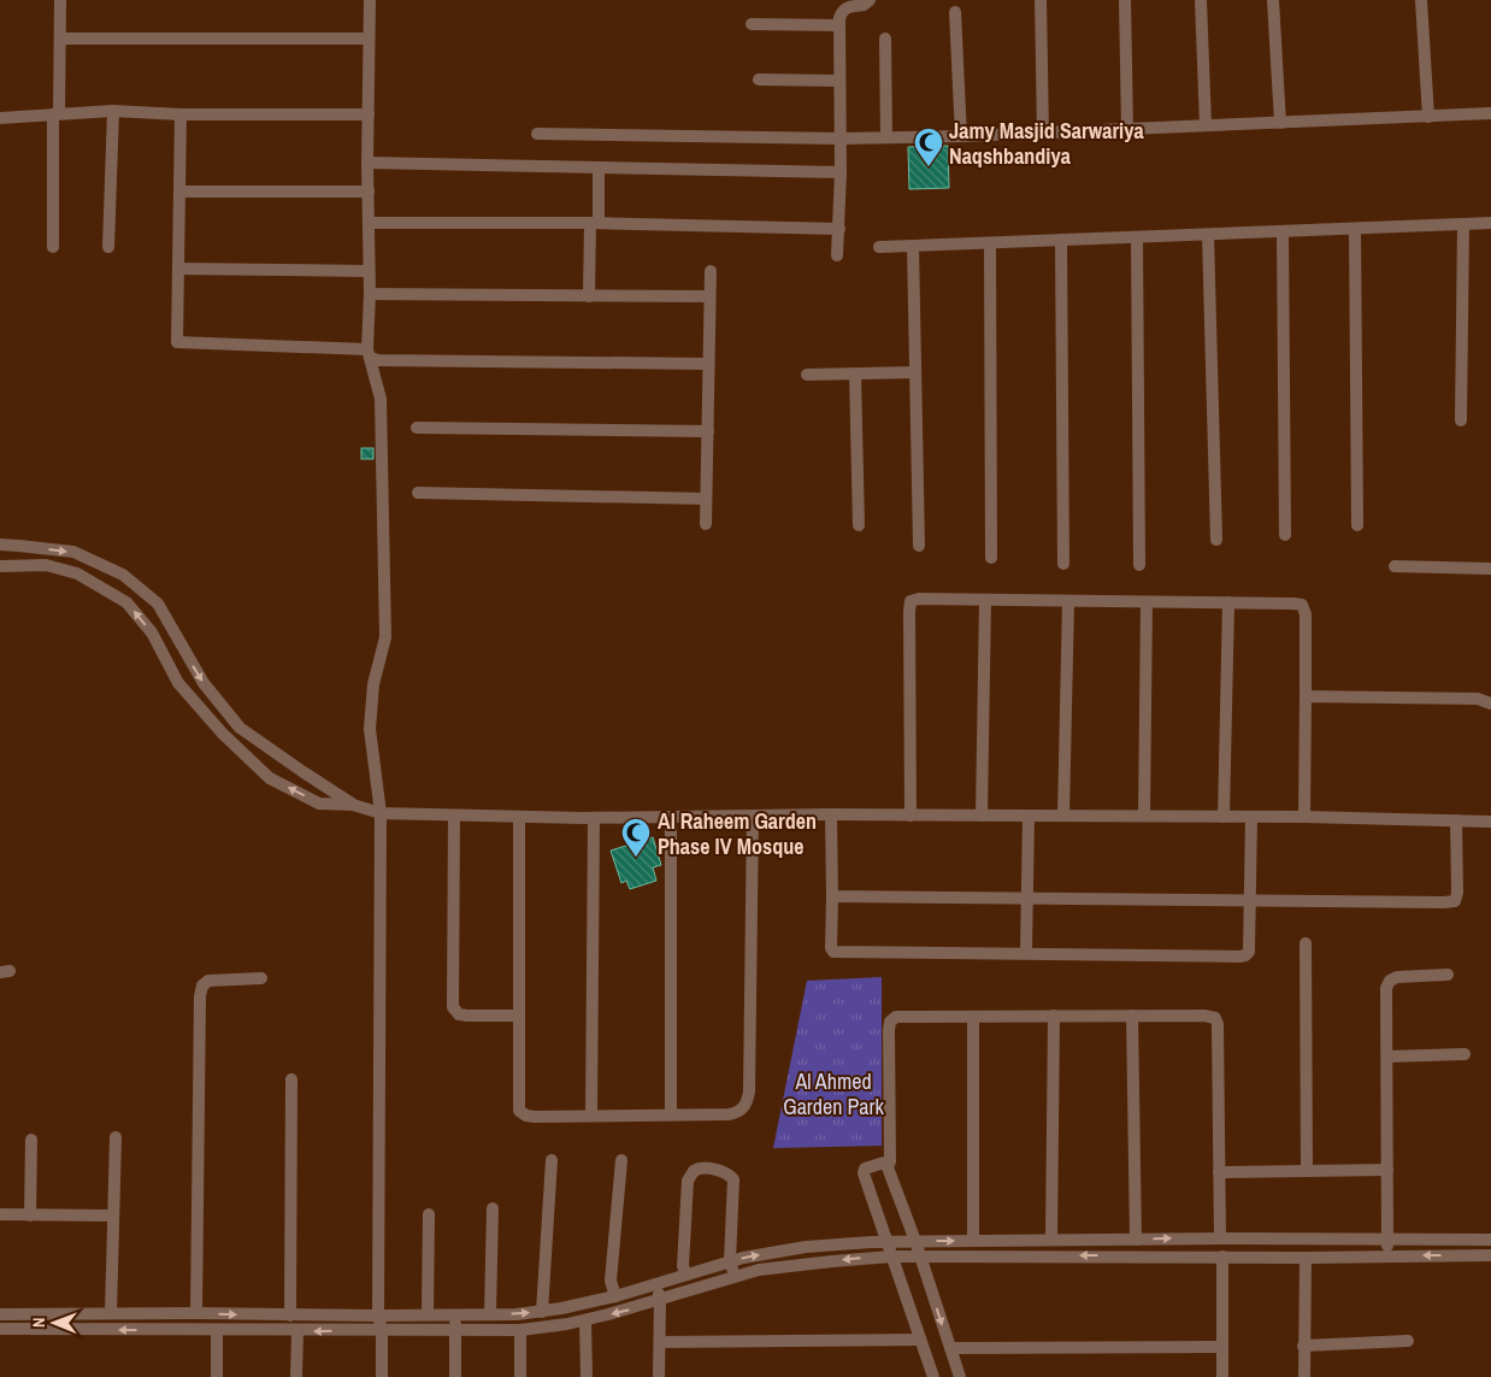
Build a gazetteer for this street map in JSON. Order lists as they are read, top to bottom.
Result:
{
  "parks": ["Al Ahmed Garden Park"],
  "places": {
    "mosque": ["Jamy Masjid Sarwariya Naqshbandiya", "Al Raheem Garden Phase IV Mosque"]
  },
  "north": "left"
}
